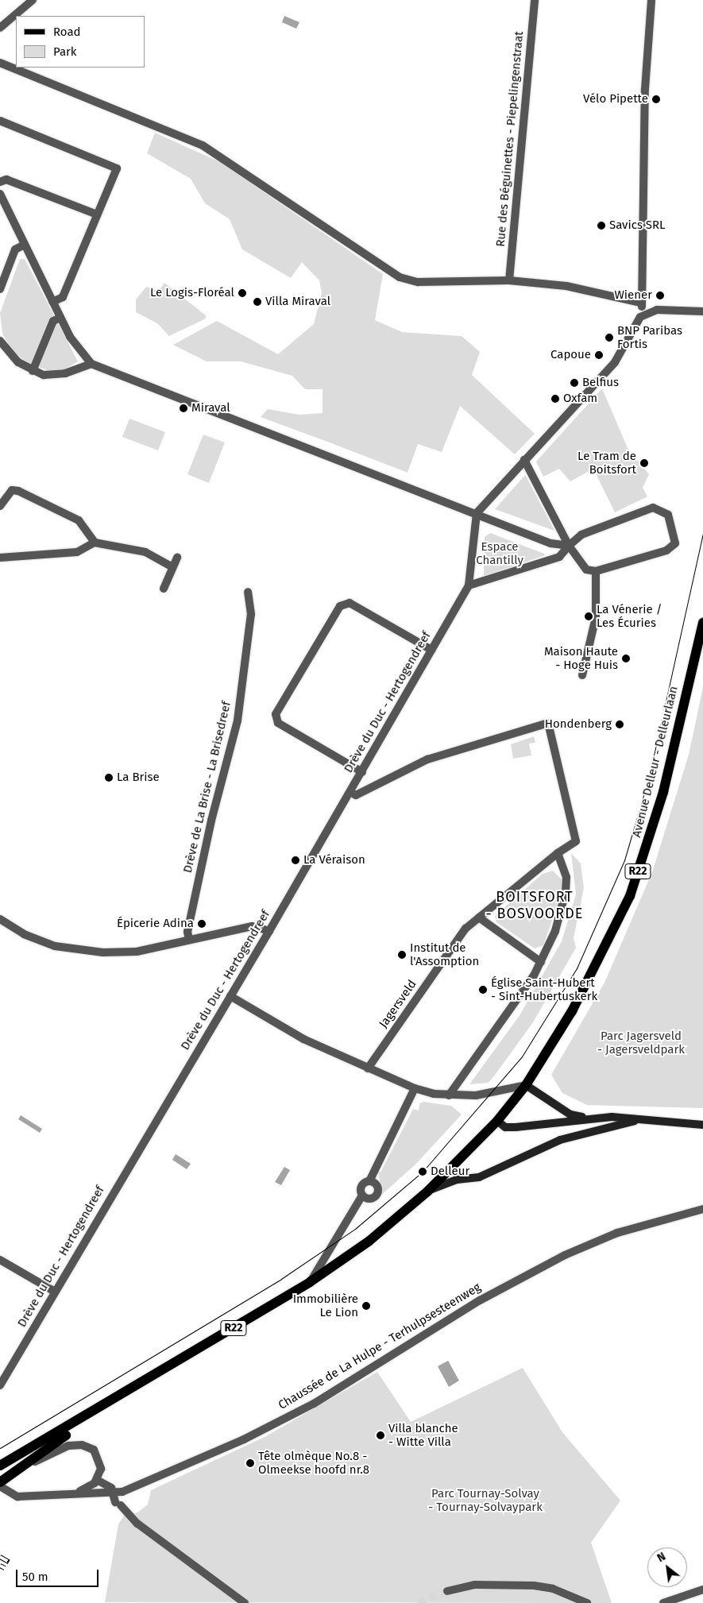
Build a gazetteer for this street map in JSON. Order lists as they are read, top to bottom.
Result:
{
  "streets": {
    "main road": ["Avenue Delleur - Delleurlaan", "R22"],
    "street": [
      "Rue des Béguinettes - Piepelingenstraat",
      "Drève du Duc - Hertogendreef",
      "Drève de La Brise - La Brisedreef",
      "Jagersveld",
      "Chaussée de La Hulpe - Terhulpsesteenweg"
    ]
  },
  "crossings": [
    ["Drève du Duc - Hertogendreef", "Jagersveld"],
    ["Avenue Delleur - Delleurlaan", "R22"]
  ],
  "districts": ["BOITSFORT - BOSVOORDE"],
  "parks": ["Espace Chantilly", "Parc Jagersveld - Jagersveldpark", "Parc Tournay-Solvay - Tournay-Solvaypark"],
  "places": [
    "Vélo Pipette",
    "Savics SRL",
    "Le Logis-Floréal",
    "Wiener",
    "Villa Miraval",
    "BNP Paribas Fortis",
    "Capoue",
    "Belfius",
    "Oxfam",
    "Miraval",
    "Le Tram de Boitsfort",
    "La Vénerie / Les Écuries",
    "Maison Haute - Hoge Huis",
    "Hondenberg",
    "La Brise",
    "La Véraison",
    "Épicerie Adina",
    "Institut de l'Assomption",
    "Église Saint-Hubert - Sint-Hubertuskerk",
    "Delleur",
    "Immobilière Le Lion",
    "Villa blanche - Witte Villa",
    "Tête olmèque No.8 - Olmeekse hoofd nr.8"
  ],
  "legend": ["Road", "Park"],
  "scale_bar": "50 m",
  "north": "top left"
}
